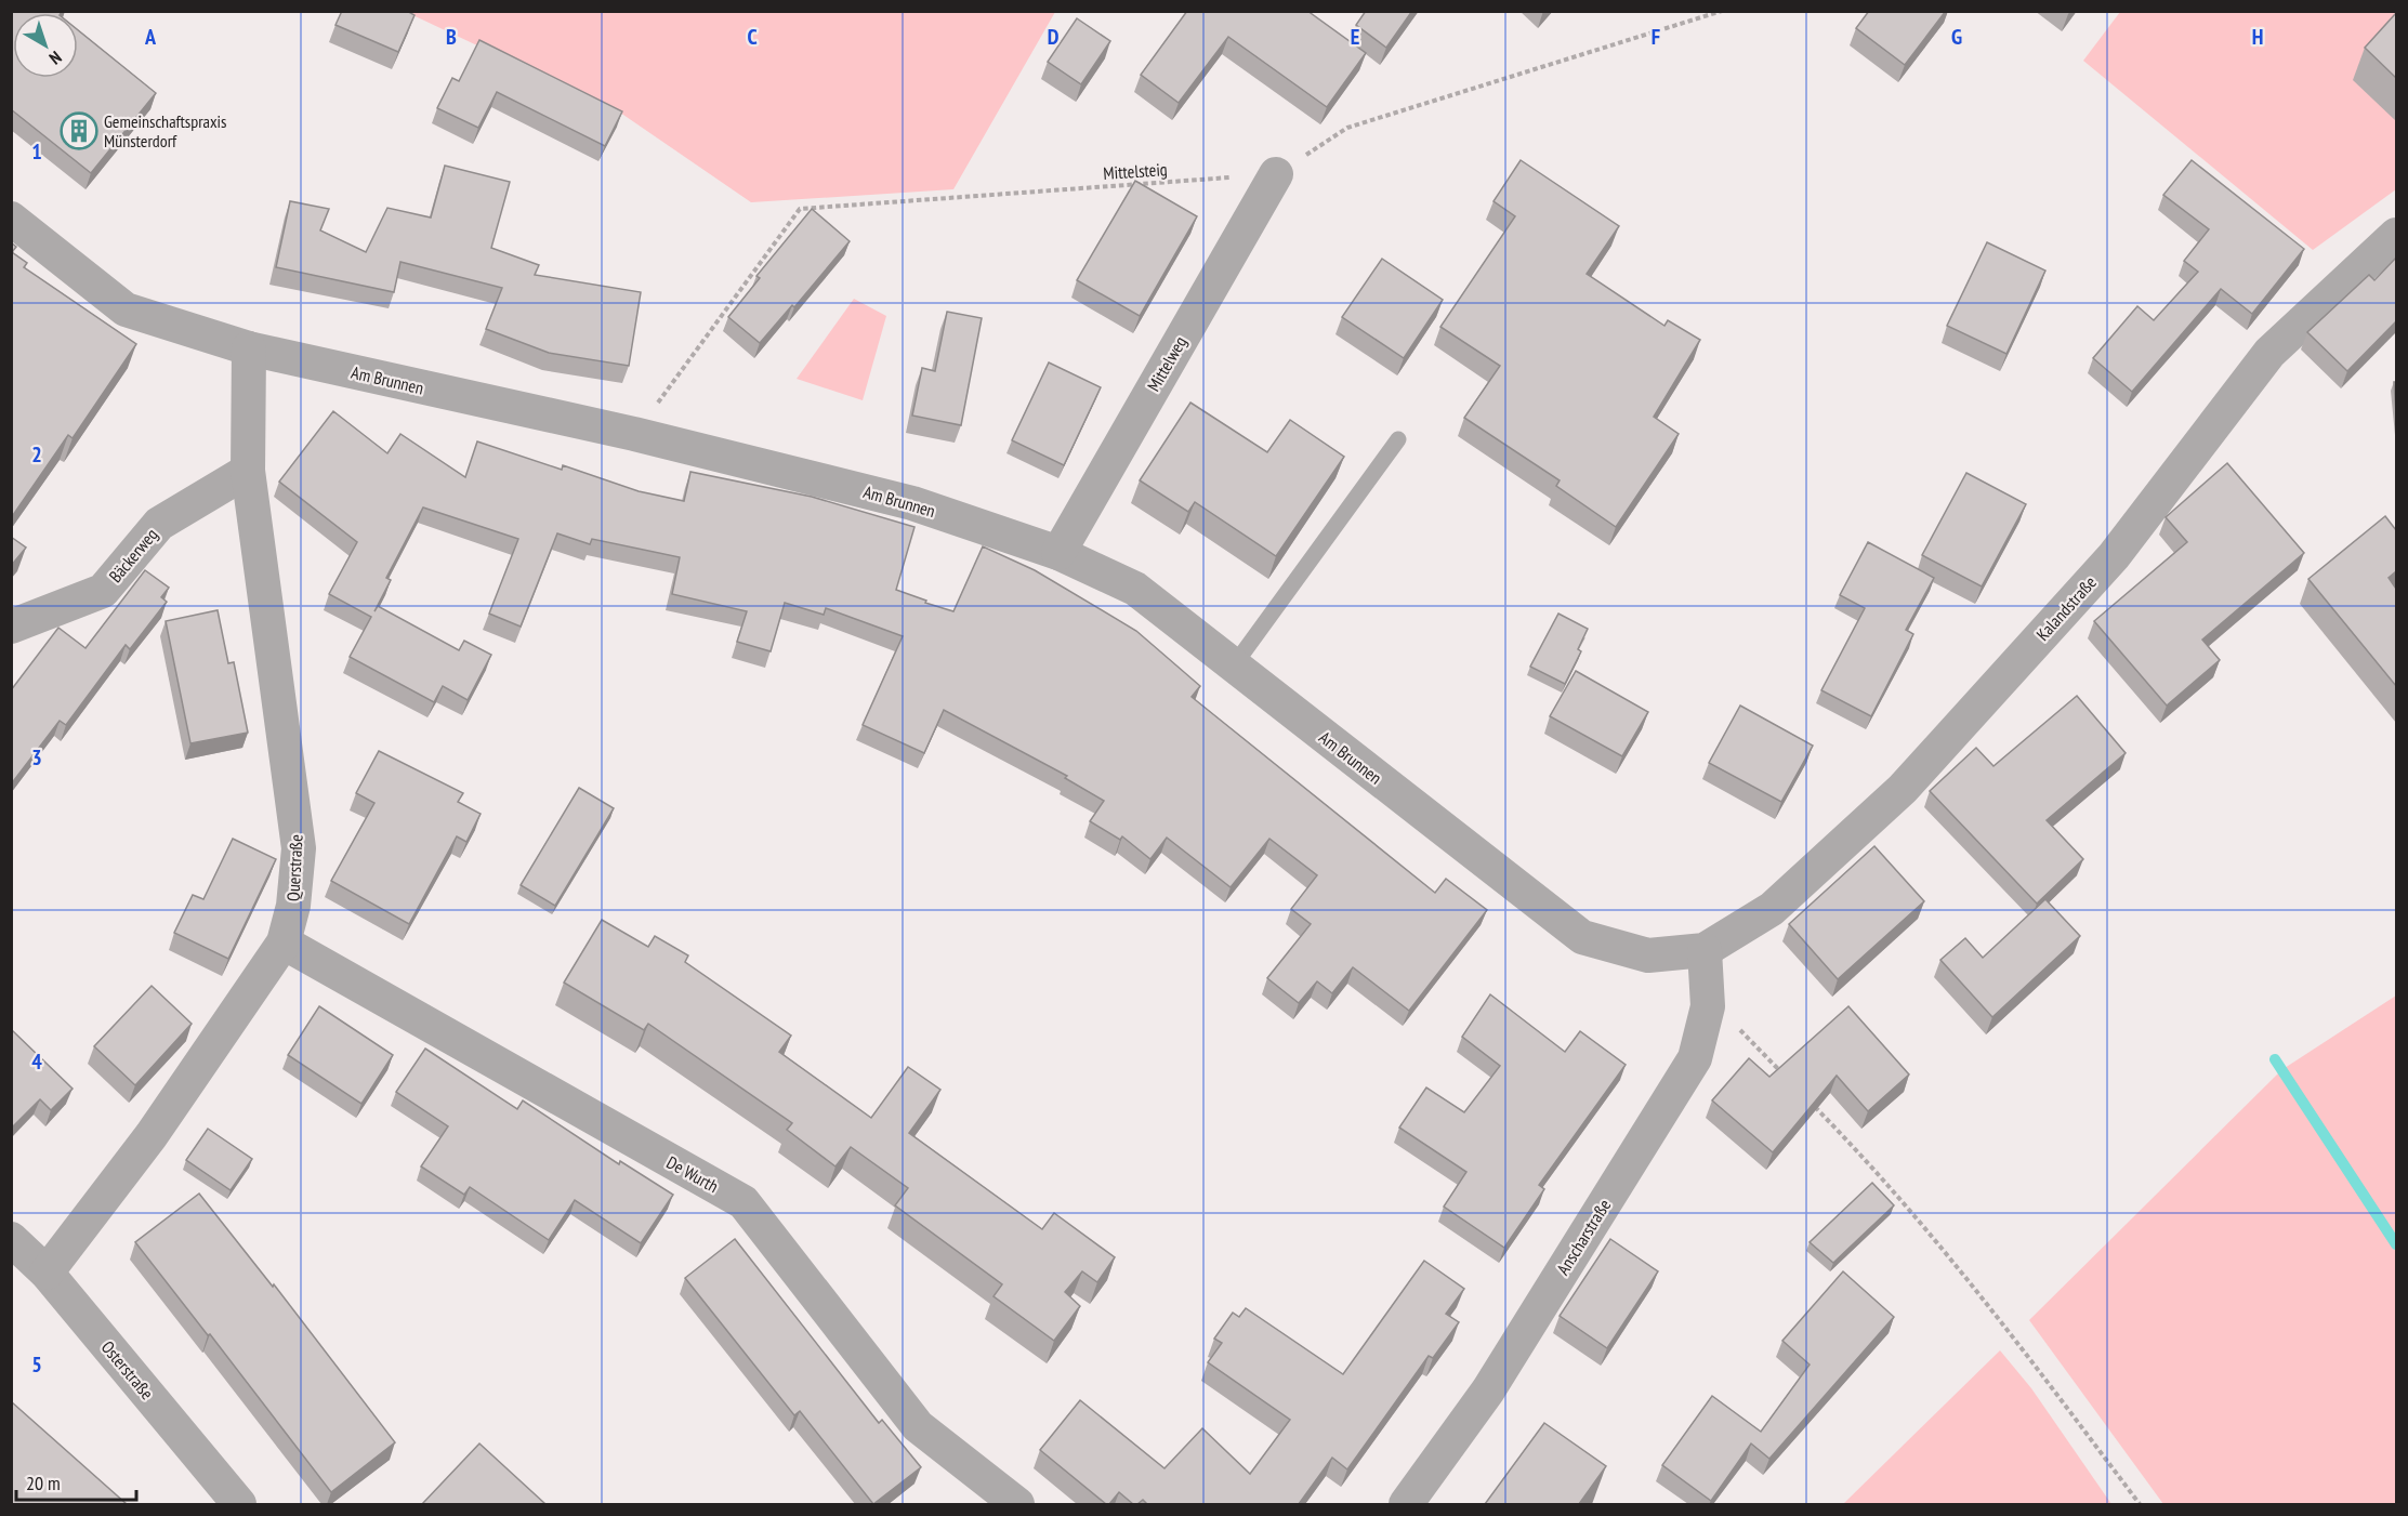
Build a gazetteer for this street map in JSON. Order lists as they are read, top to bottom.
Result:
{
  "streets": {
    "street": [
      "Mittelweg",
      "Am Brunnen",
      "Bäckerweg",
      "Kalandstraße",
      "Querstraße",
      "De Wurth",
      "Anscharstraße",
      "Osterstraße"
    ],
    "path": ["Mittelsteig"]
  },
  "crossings": [
    ["Mittelsteig", "Mittelweg"],
    ["Mittelsteig", "Am Brunnen"],
    ["Mittelweg", "Am Brunnen"],
    ["Am Brunnen", "Kalandstraße"],
    ["Am Brunnen", "Querstraße"],
    ["Am Brunnen", "Anscharstraße"],
    ["Bäckerweg", "Querstraße"],
    ["Kalandstraße", "Anscharstraße"],
    ["Querstraße", "De Wurth"],
    ["Querstraße", "Osterstraße"]
  ],
  "places": {
    "building": ["Gemeinschaftspraxis Münsterdorf"]
  },
  "scale_bar": "20 m",
  "north": "bottom right",
  "grid": {
    "columns": [
      "A",
      "B",
      "C",
      "D",
      "E",
      "F",
      "G",
      "H"
    ],
    "rows": [
      "1",
      "2",
      "3",
      "4",
      "5"
    ]
  }
}
